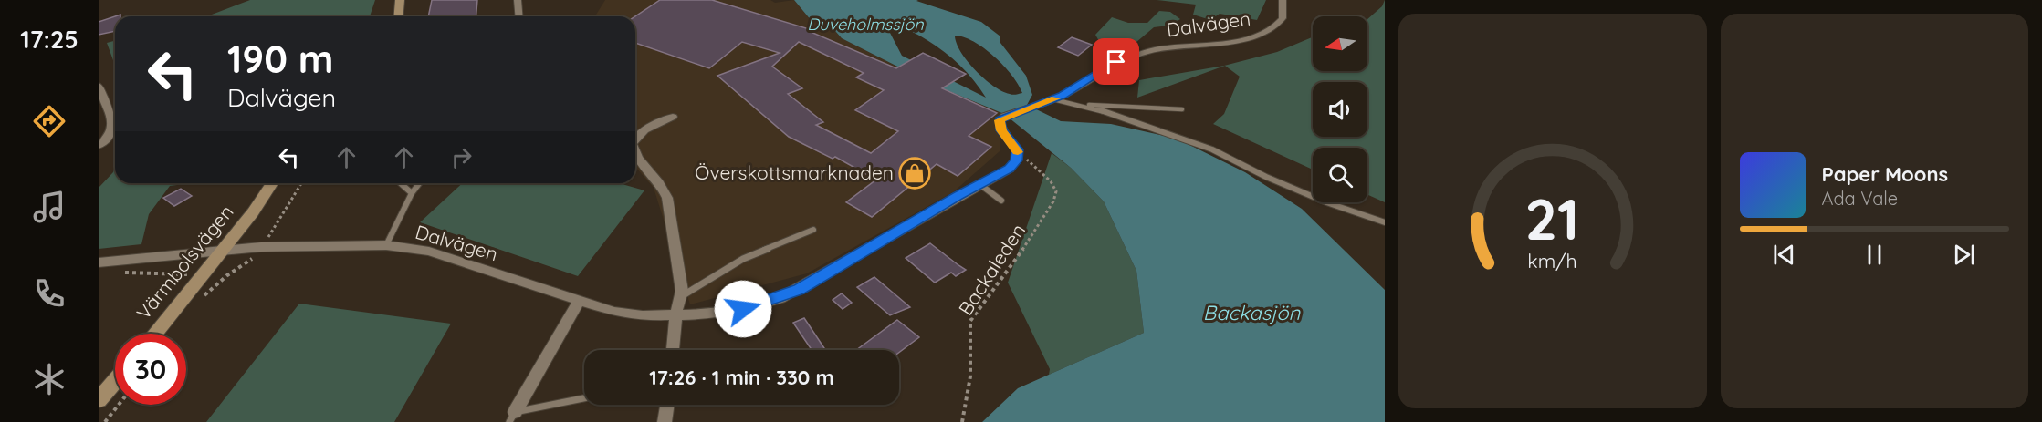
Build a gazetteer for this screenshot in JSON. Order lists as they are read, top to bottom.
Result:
{
  "streets": {
    "street": ["Dalvägen", "Värmbolsvägen"],
    "path": ["Backaleden"]
  },
  "crossings": [
    ["Dalvägen", "Värmbolsvägen"],
    ["Dalvägen", "Backaleden"]
  ],
  "water": ["Duveholmssjön", "Backasjön"],
  "places": {
    "shop": ["Överskottsmarknaden"]
  },
  "north": "left",
  "page": {
    "tabs": "17:25",
    "turn": ["190 m", "Dalvägen"],
    "song": ["Paper Moons", "Ada Vale"],
    "limit": "30",
    "trip": "17:26 · 1 min · 330 m",
    "gauge": ["21", "km/h"]
  }
}
